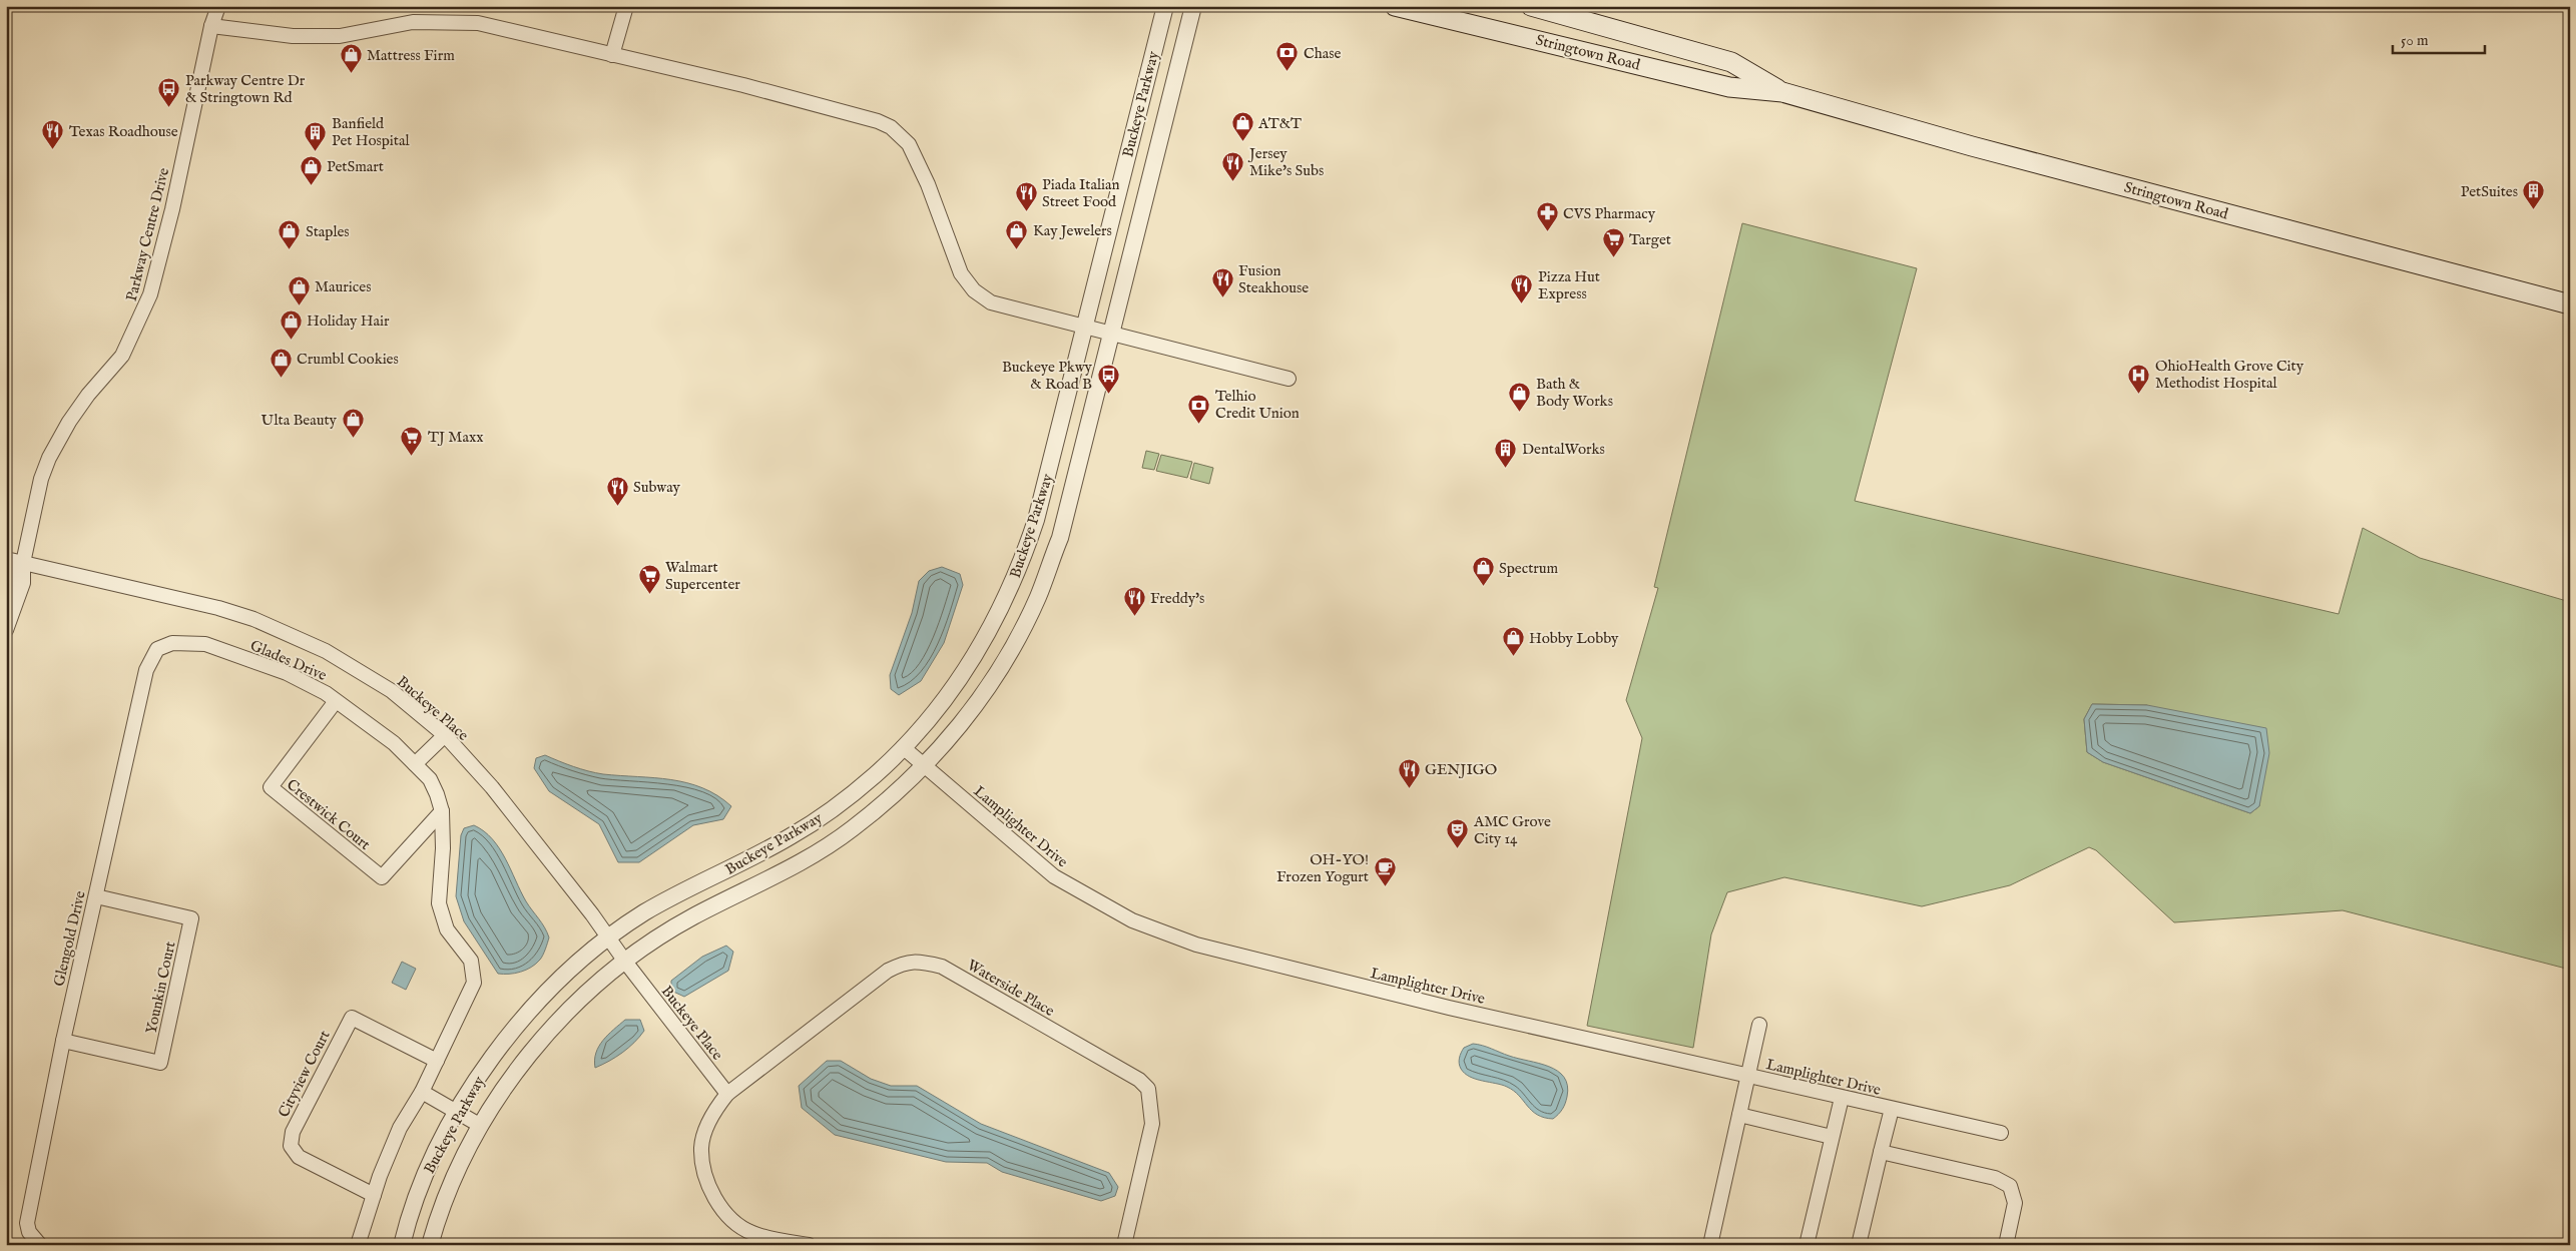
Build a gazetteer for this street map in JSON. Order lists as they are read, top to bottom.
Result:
{
  "streets": {
    "main road": ["Stringtown Road"],
    "street": [
      "Buckeye Parkway",
      "Parkway Centre Drive",
      "Glades Drive",
      "Buckeye Place",
      "Crestwick Court",
      "Lamplighter Drive",
      "Glengold Drive",
      "Younkin Court",
      "Waterside Place",
      "Cityview Court"
    ]
  },
  "crossings": [
    ["Buckeye Parkway", "Buckeye Place"],
    ["Buckeye Parkway", "Lamplighter Drive"],
    ["Parkway Centre Drive", "Buckeye Place"],
    ["Glades Drive", "Crestwick Court"],
    ["Glades Drive", "Glengold Drive"],
    ["Glades Drive", "Cityview Court"],
    ["Buckeye Place", "Waterside Place"],
    ["Glengold Drive", "Younkin Court"]
  ],
  "places": {
    "bank": ["Chase", "Telhio Credit Union"],
    "shop": [
      "Mattress Firm",
      "AT&T",
      "PetSmart",
      "Kay Jewelers",
      "Staples",
      "Maurices",
      "Holiday Hair",
      "Crumbl Cookies",
      "Bath & Body Works",
      "Ulta Beauty",
      "Spectrum",
      "Hobby Lobby"
    ],
    "bus stop": ["Parkway Centre Dr & Stringtown Rd", "Buckeye Pkwy & Road B"],
    "restaurant": [
      "Texas Roadhouse",
      "Jersey Mike's Subs",
      "Piada Italian Street Food",
      "Fusion Steakhouse",
      "Pizza Hut Express",
      "Subway",
      "Freddy's",
      "GENJIGO"
    ],
    "building": ["Banfield Pet Hospital", "PetSuites", "DentalWorks"],
    "pharmacy": ["CVS Pharmacy"],
    "supermarket": ["Target", "TJ Maxx", "Walmart Supercenter"],
    "hospital": ["OhioHealth Grove City Methodist Hospital"],
    "theatre": ["AMC Grove City 14"],
    "cafe": ["OH-YO! Frozen Yogurt"]
  },
  "scale_bar": "50 m"
}
